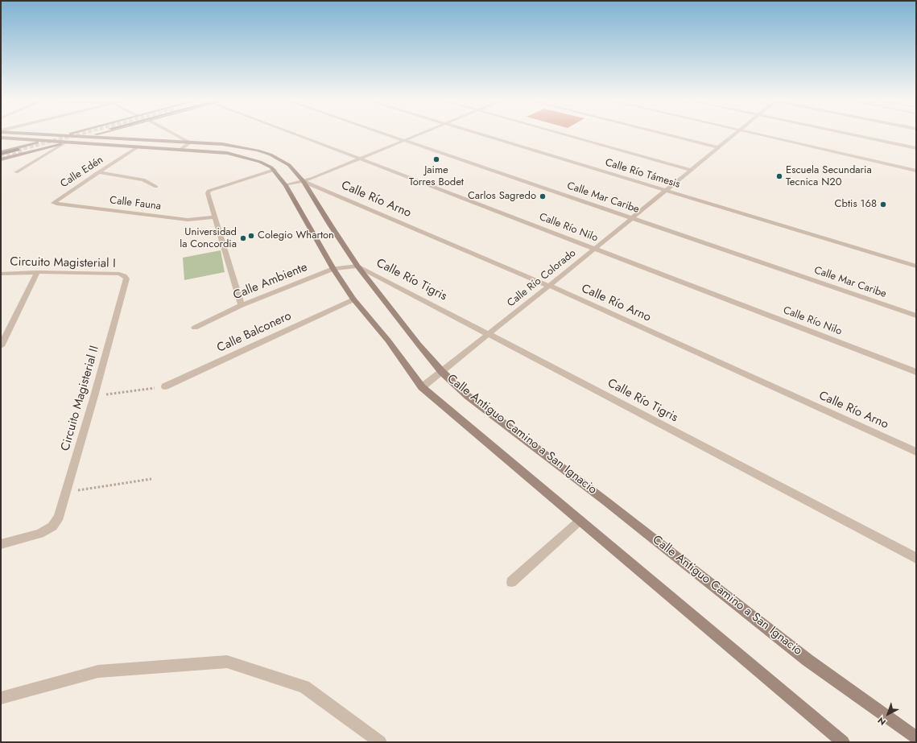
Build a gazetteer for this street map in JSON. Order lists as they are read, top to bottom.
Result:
{
  "streets": {
    "main road": ["Calle Antiguo Camino a San Ignacio"],
    "street": [
      "Calle Edén",
      "Calle Río Támesis",
      "Calle Mar Caribe",
      "Calle Río Arno",
      "Calle Fauna",
      "Calle Río Nilo",
      "Circuito Magisterial I",
      "Calle Río Colorado",
      "Calle Río Tigris",
      "Calle Ambiente",
      "Calle Balconero",
      "Circuito Magisterial II"
    ]
  },
  "crossings": [
    ["Calle Edén", "Calle Fauna"],
    ["Calle Edén", "Calle Antiguo Camino a San Ignacio"],
    ["Calle Río Támesis", "Calle Río Colorado"],
    ["Calle Mar Caribe", "Calle Río Colorado"],
    ["Calle Río Arno", "Calle Río Colorado"],
    ["Calle Río Arno", "Calle Antiguo Camino a San Ignacio"],
    ["Calle Río Nilo", "Calle Río Colorado"],
    ["Circuito Magisterial I", "Circuito Magisterial II"],
    ["Calle Río Colorado", "Calle Río Tigris"],
    ["Calle Río Colorado", "Calle Antiguo Camino a San Ignacio"],
    ["Calle Río Tigris", "Calle Ambiente"],
    ["Calle Río Tigris", "Calle Antiguo Camino a San Ignacio"],
    ["Calle Ambiente", "Calle Antiguo Camino a San Ignacio"],
    ["Calle Balconero", "Calle Antiguo Camino a San Ignacio"]
  ],
  "places": [
    "Jaime Torres Bodet",
    "Escuela Secundaria Tecnica N20",
    "Carlos Sagredo",
    "Cbtis 168",
    "Colegio Wharton",
    "Universidad la Concordia"
  ],
  "north": "bottom left"
}
